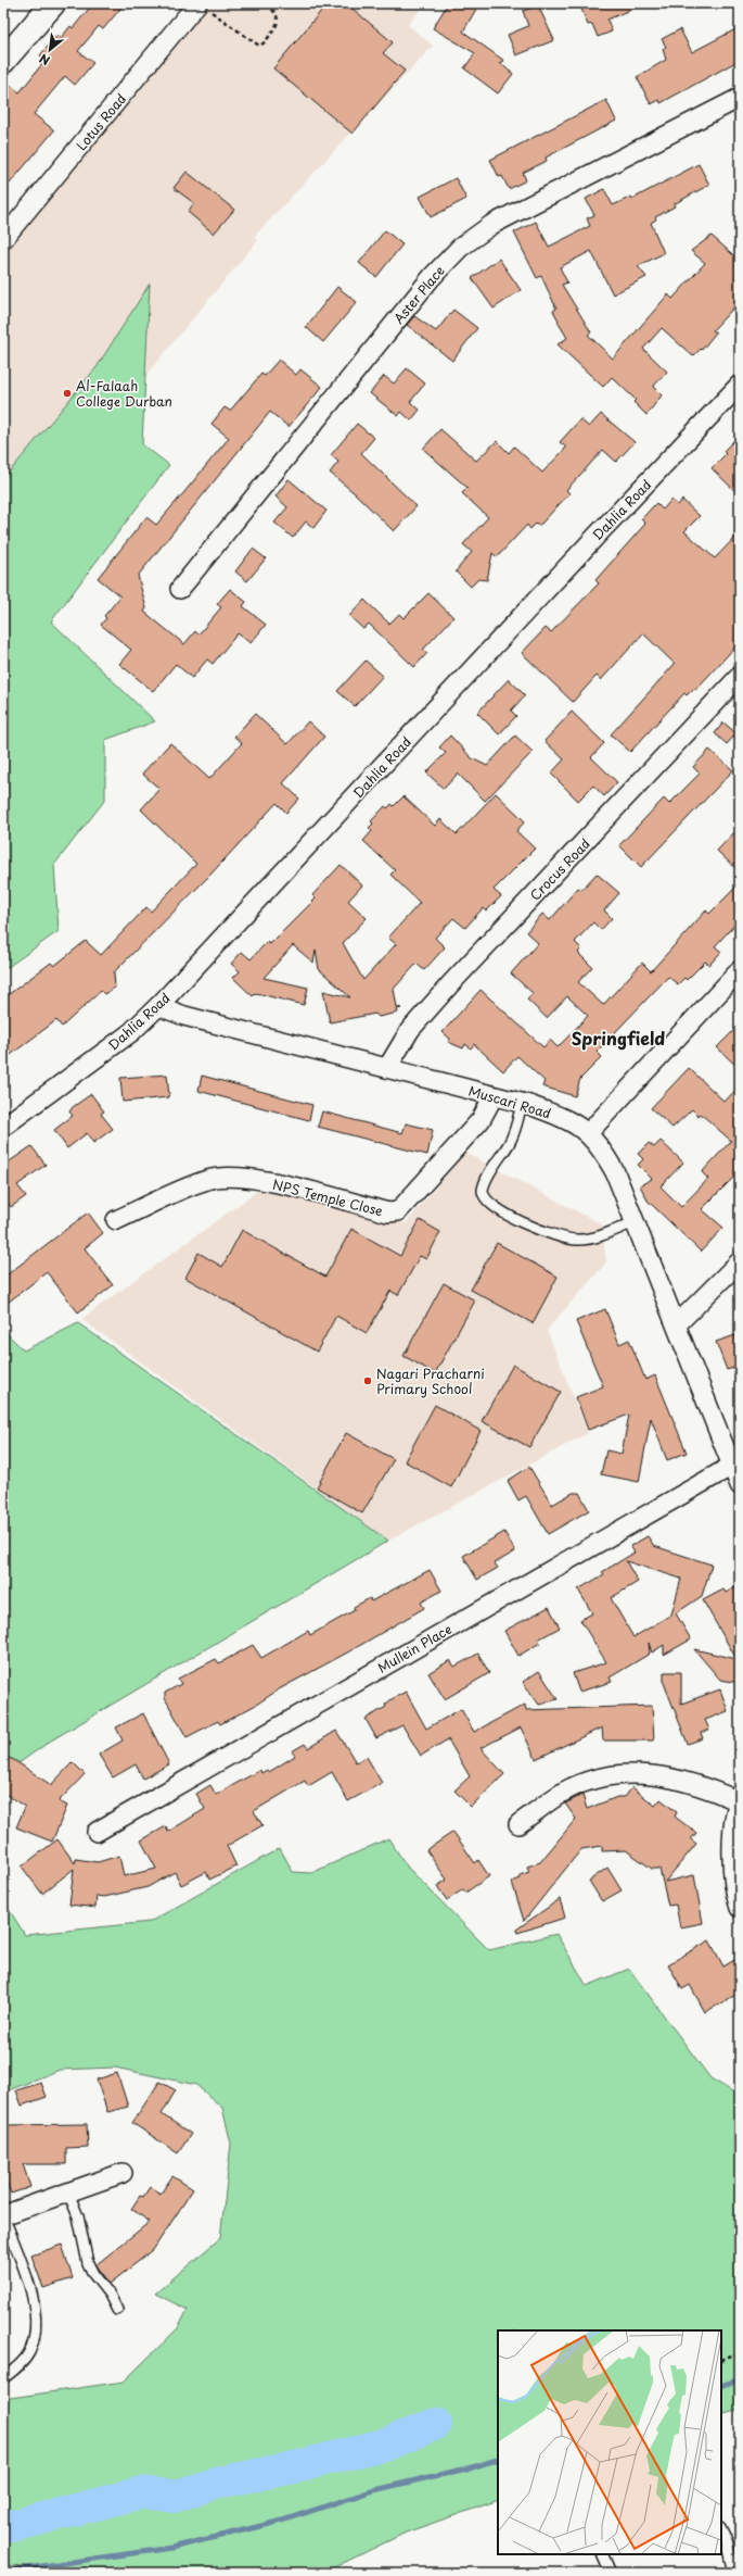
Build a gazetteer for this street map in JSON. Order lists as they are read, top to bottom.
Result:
{
  "streets": {
    "street": [
      "Lotus Road",
      "Aster Place",
      "Dahlia Road",
      "Crocus Road",
      "Muscari Road",
      "NPS Temple Close",
      "Mullein Place"
    ]
  },
  "crossings": [
    ["Dahlia Road", "Muscari Road"],
    ["Crocus Road", "Muscari Road"],
    ["Muscari Road", "NPS Temple Close"],
    ["Muscari Road", "Mullein Place"]
  ],
  "districts": ["Springfield"],
  "places": ["Al-Falaah College Durban", "Nagari Pracharni Primary School"],
  "north": "bottom left"
}
